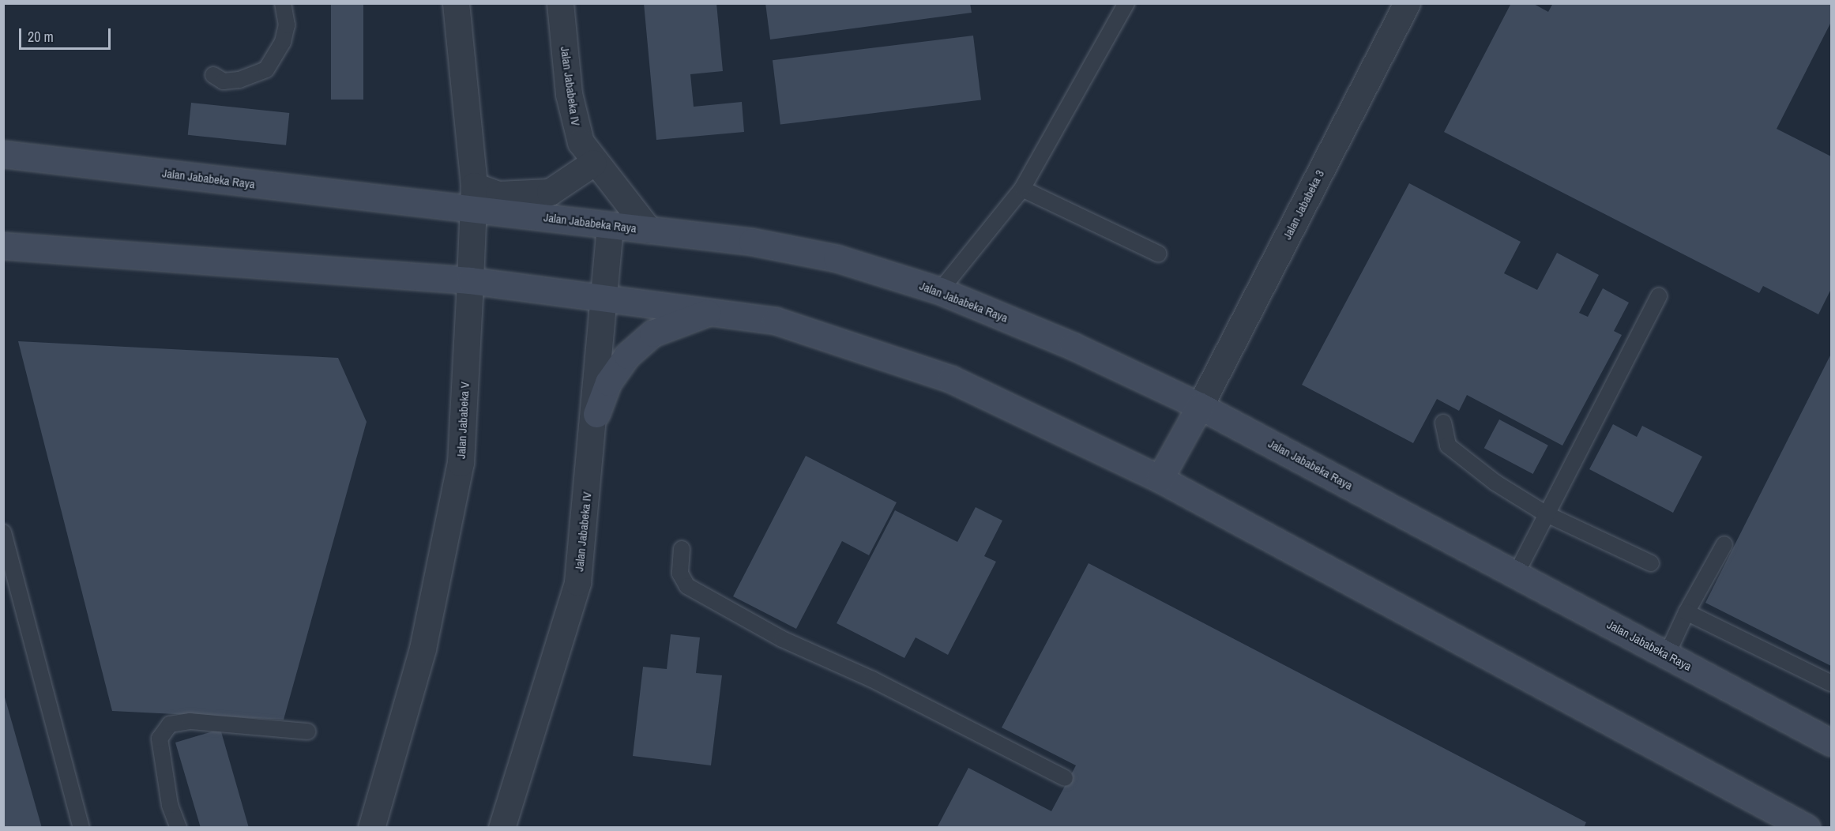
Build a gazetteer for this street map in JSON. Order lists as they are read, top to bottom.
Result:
{
  "streets": {
    "main road": ["Jalan Jababeka Raya"],
    "street": ["Jalan Jababeka IV", "Jalan Jababeka 3", "Jalan Jababeka V"]
  },
  "crossings": [
    ["Jalan Jababeka IV", "Jalan Jababeka Raya"],
    ["Jalan Jababeka Raya", "Jalan Jababeka 3"],
    ["Jalan Jababeka Raya", "Jalan Jababeka V"]
  ],
  "scale_bar": "20 m"
}
